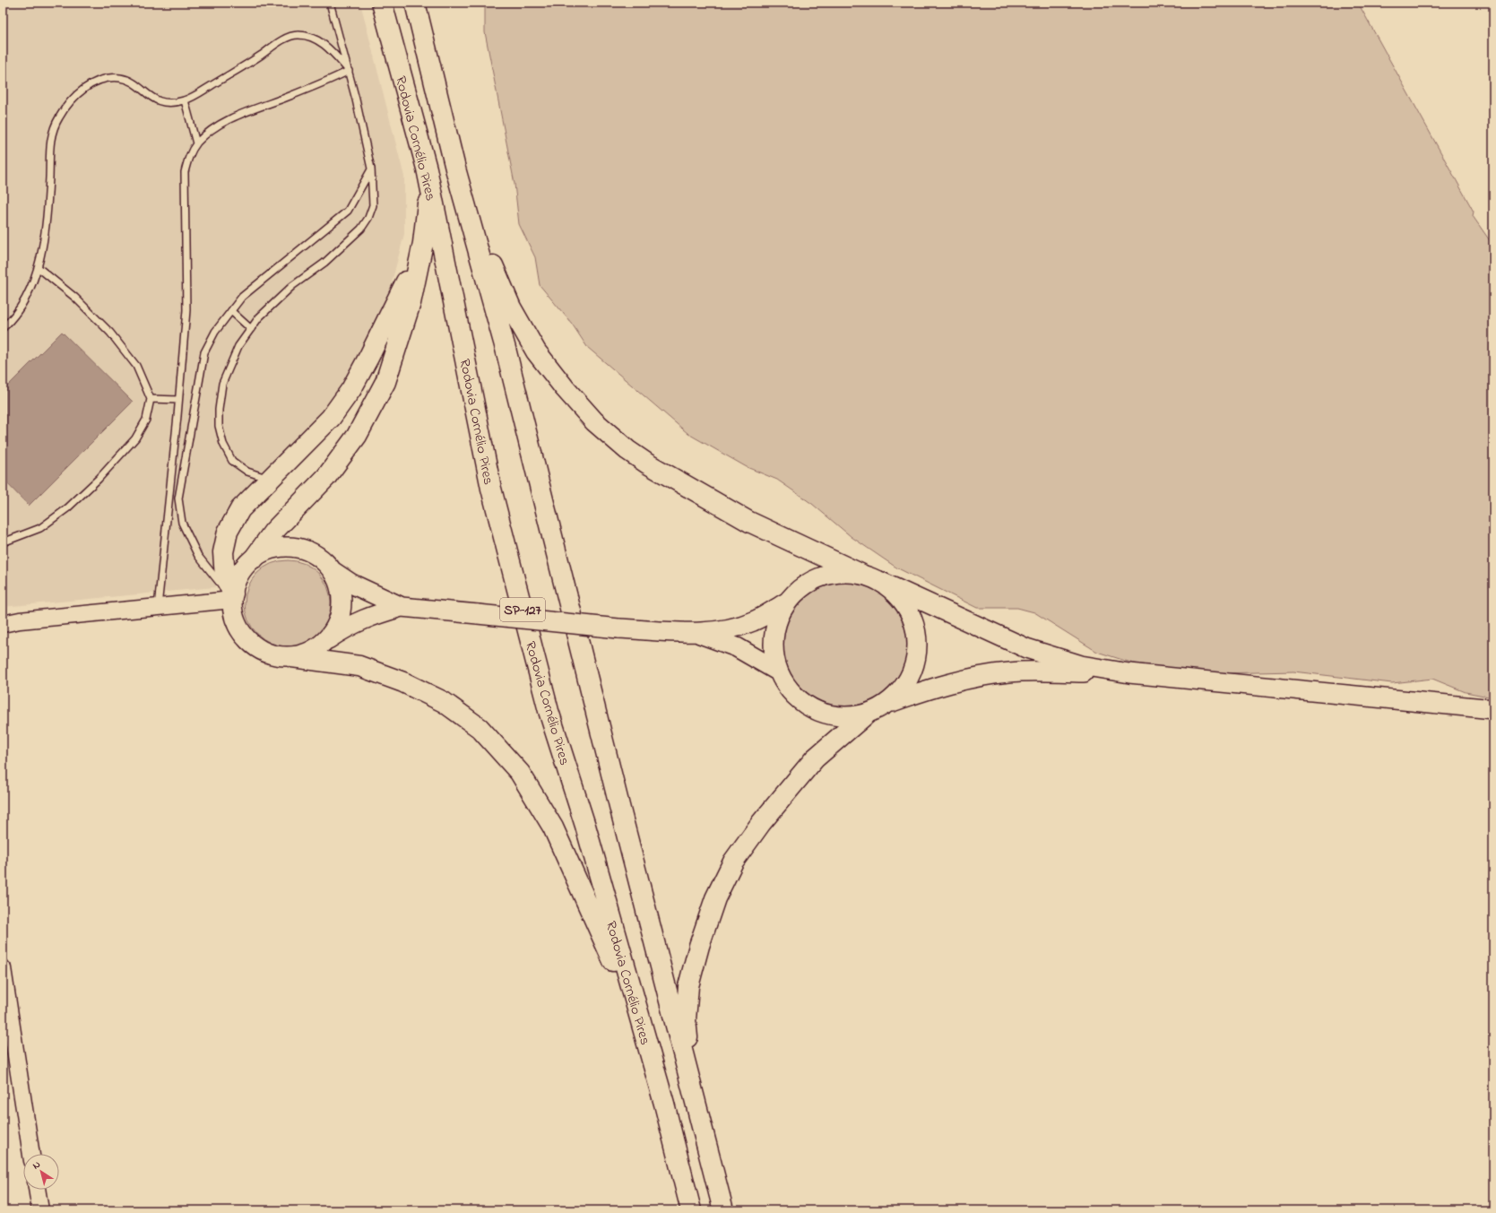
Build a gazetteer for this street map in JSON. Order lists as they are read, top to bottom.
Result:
{
  "streets": {
    "highway": ["Rodovia Cornélio Pires", "SP-127"]
  },
  "north": "top left"
}
